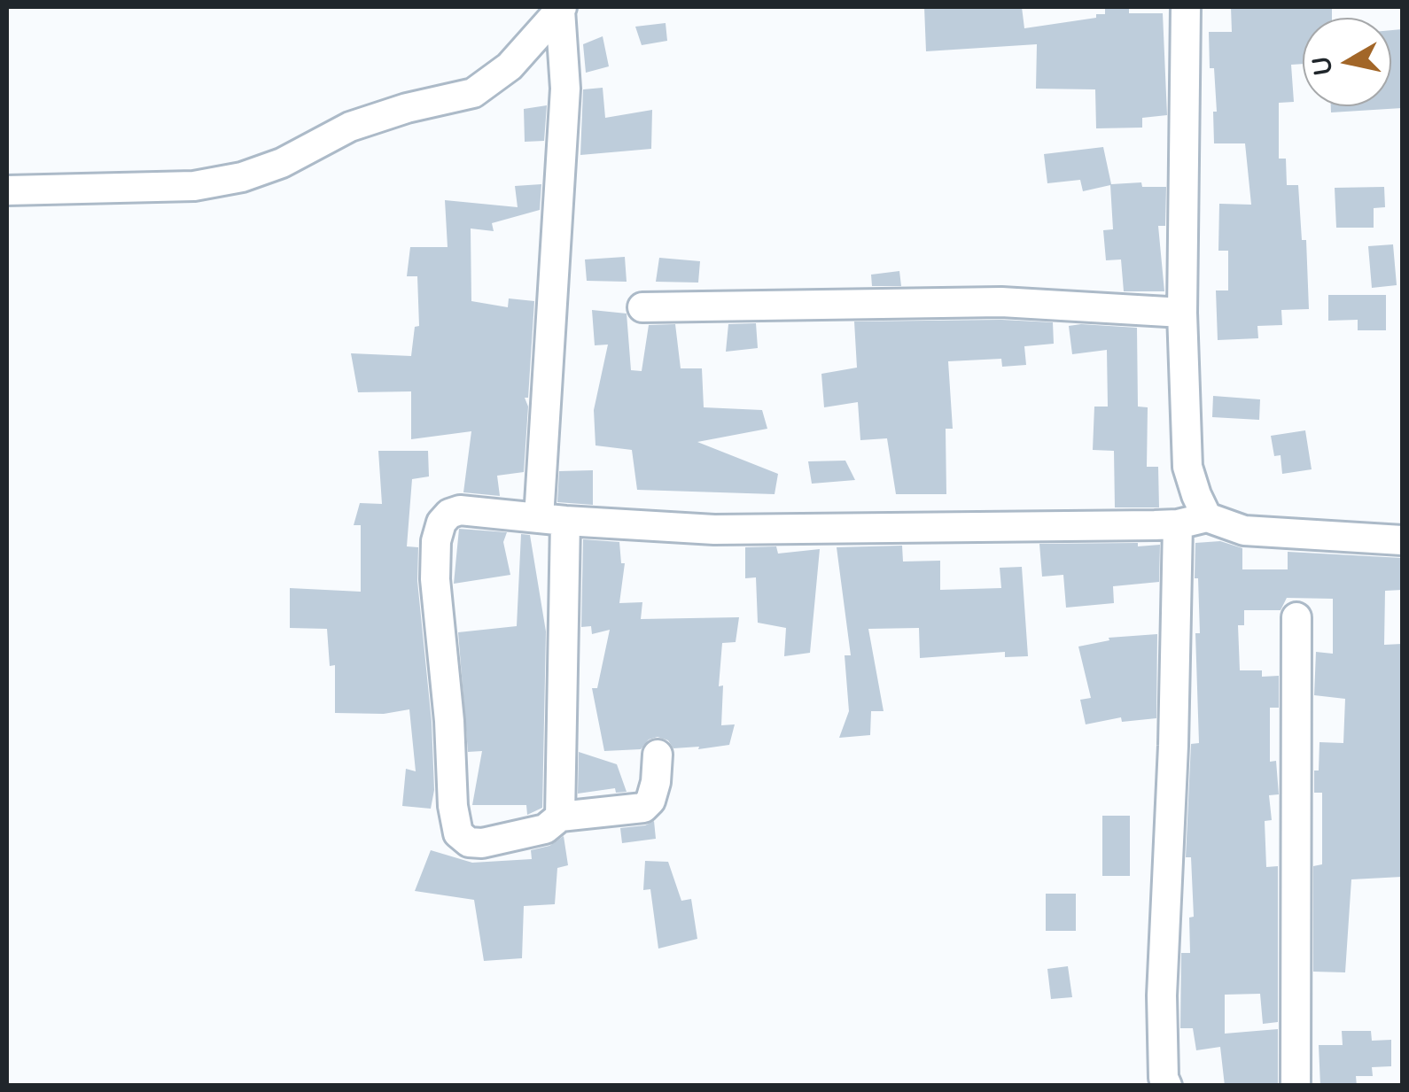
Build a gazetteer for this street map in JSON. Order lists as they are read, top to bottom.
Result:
{
  "north": "left"
}
